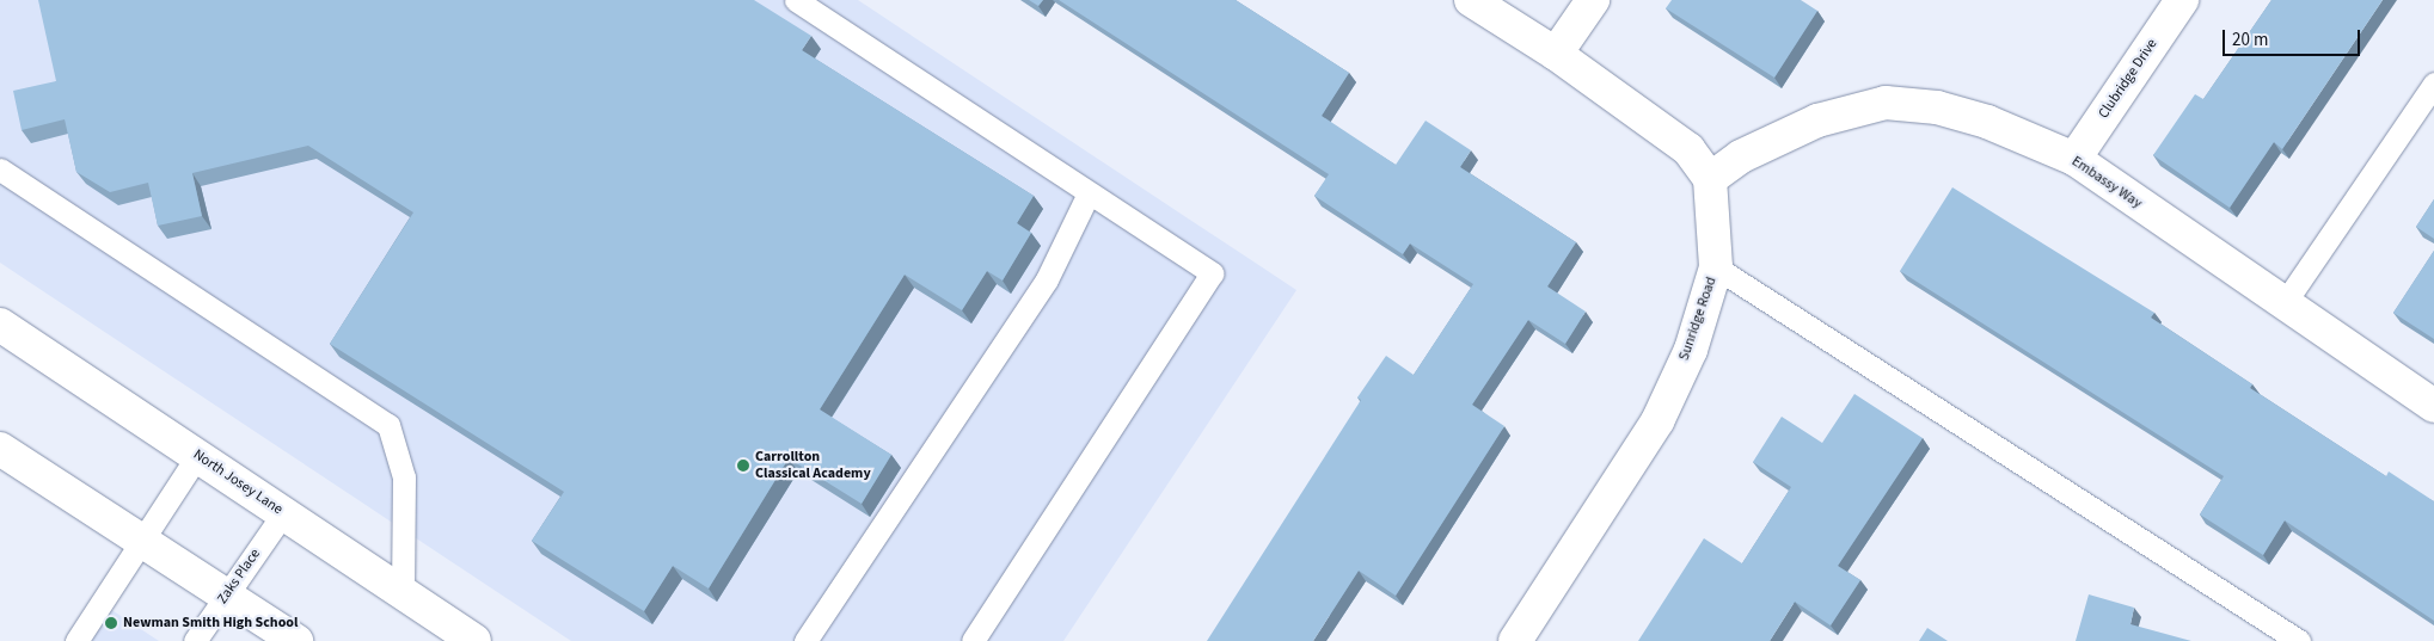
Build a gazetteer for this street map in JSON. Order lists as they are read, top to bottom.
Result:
{
  "streets": {
    "street": [
      "Clubridge Drive",
      "Embassy Way",
      "Sunridge Road",
      "North Josey Lane"
    ],
    "lane": ["Zaks Place"]
  },
  "crossings": [
    ["Clubridge Drive", "Embassy Way"],
    ["Embassy Way", "Sunridge Road"],
    ["North Josey Lane", "Zaks Place"]
  ],
  "places": ["Carrollton Classical Academy", "Newman Smith High School"],
  "scale_bar": "20 m"
}
